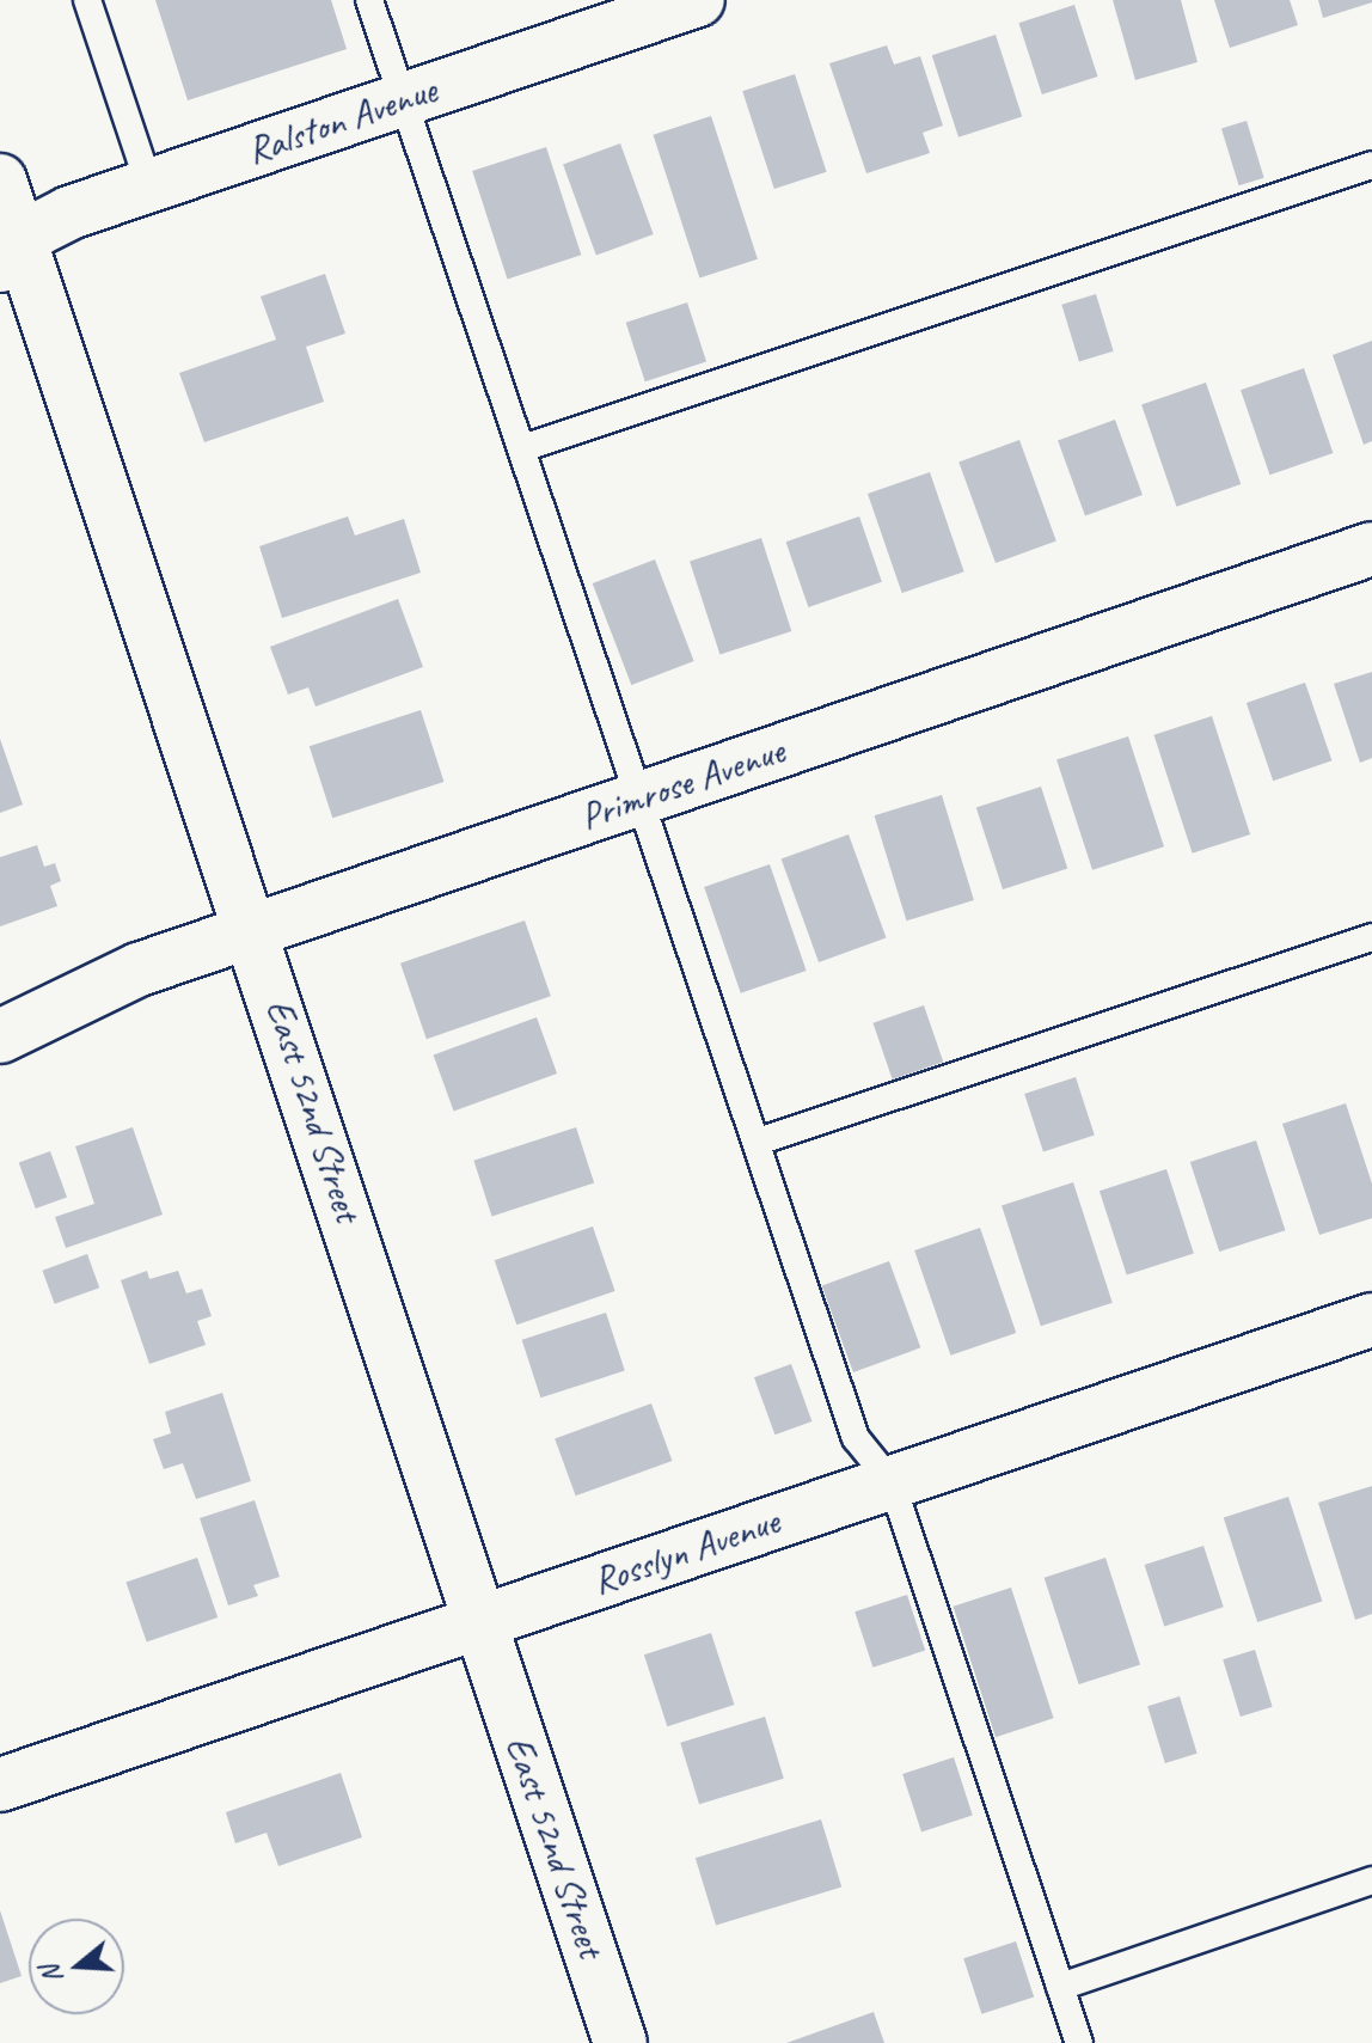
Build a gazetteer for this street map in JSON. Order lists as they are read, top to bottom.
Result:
{
  "streets": {
    "street": [
      "Ralston Avenue",
      "Primrose Avenue",
      "East 52nd Street",
      "Rosslyn Avenue"
    ]
  },
  "crossings": [
    ["Ralston Avenue", "East 52nd Street"],
    ["Primrose Avenue", "East 52nd Street"],
    ["East 52nd Street", "Rosslyn Avenue"]
  ],
  "north": "left"
}
